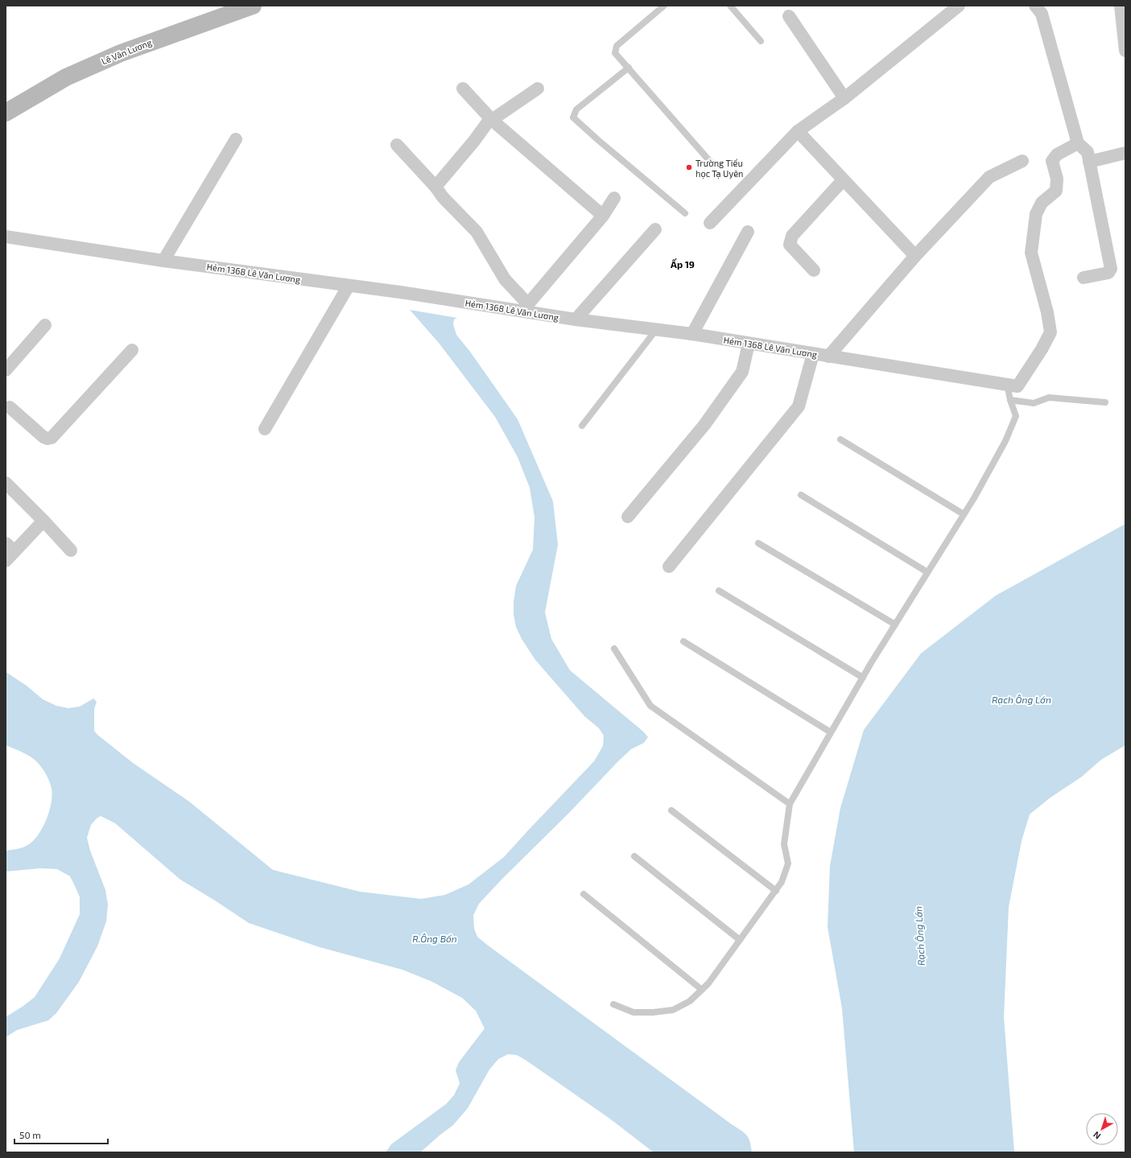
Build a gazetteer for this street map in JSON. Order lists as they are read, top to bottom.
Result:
{
  "streets": {
    "main road": ["Lê Văn Lương"],
    "street": ["Hẻm 1368 Lê Văn Lương"]
  },
  "districts": ["Ấp 19"],
  "water": ["Rạch Ông Lớn", "R.Ông Bổn"],
  "places": ["Trường Tiểu học Tạ Uyên"],
  "scale_bar": "50 m",
  "north": "bottom left"
}
